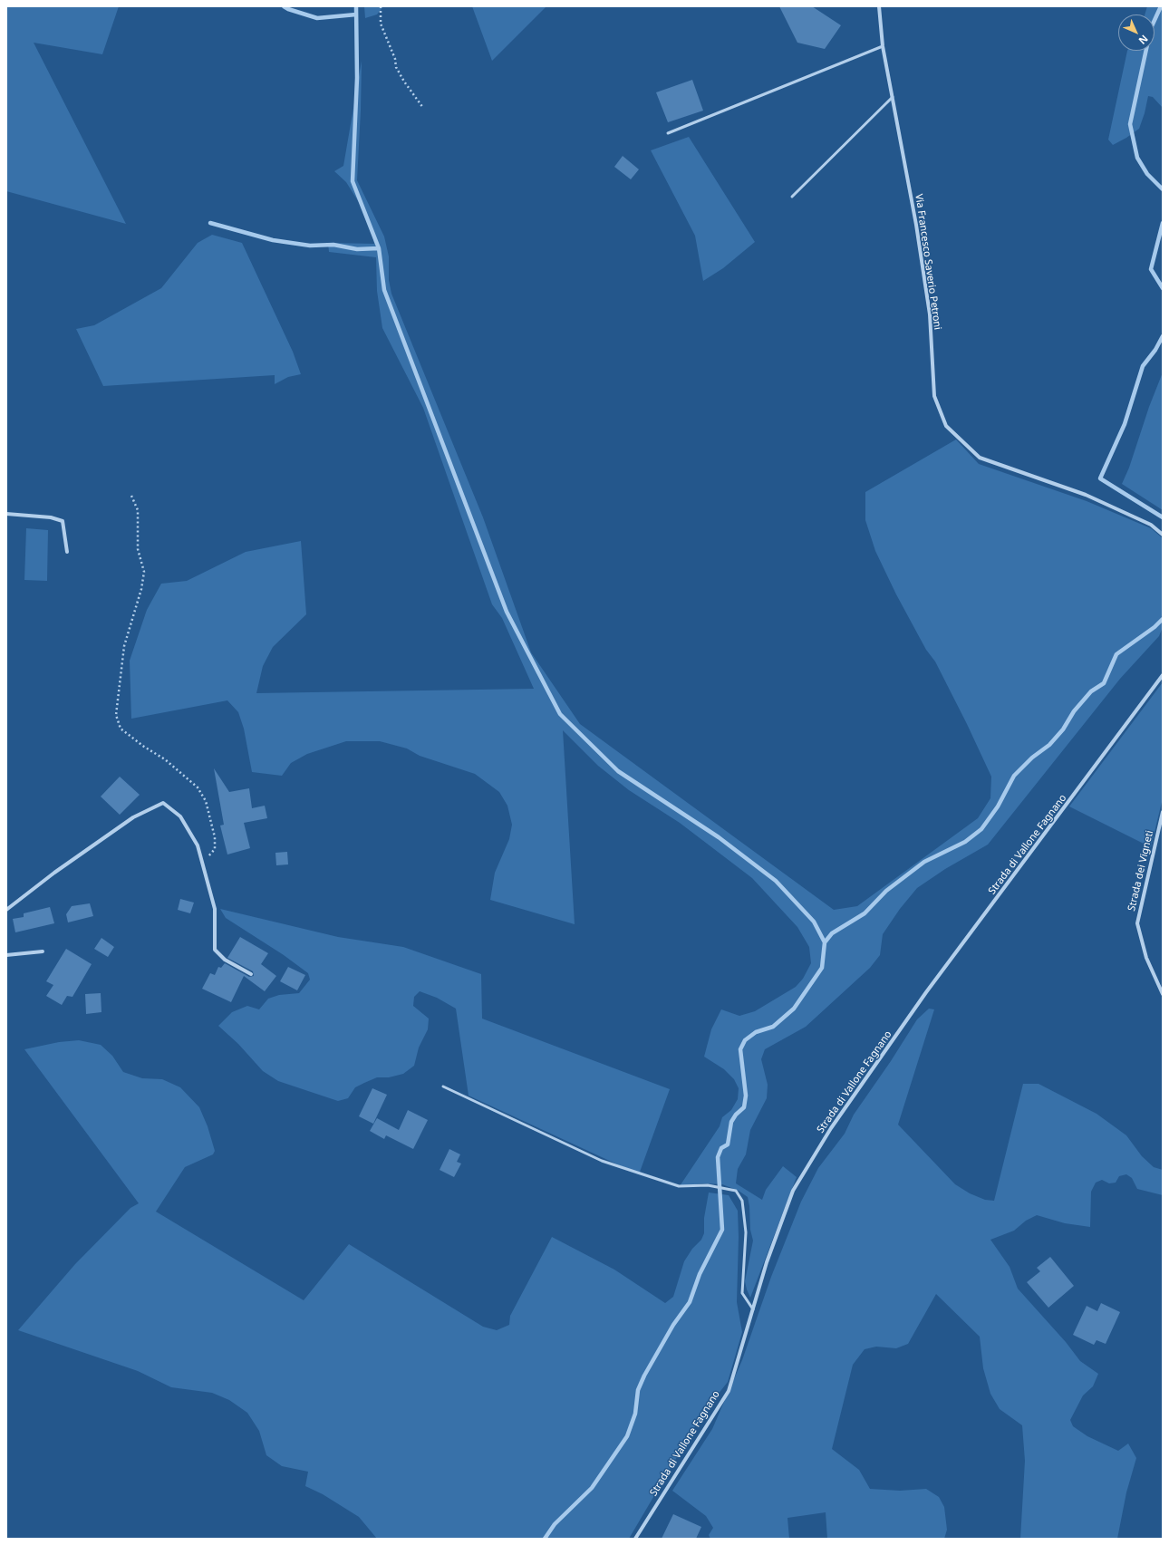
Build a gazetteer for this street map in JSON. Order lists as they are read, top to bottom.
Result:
{
  "streets": {
    "street": ["Via Francesco Saverio Petroni", "Strada di Vallone Fagnano", "Strada dei Vigneti"]
  },
  "north": "bottom right"
}
